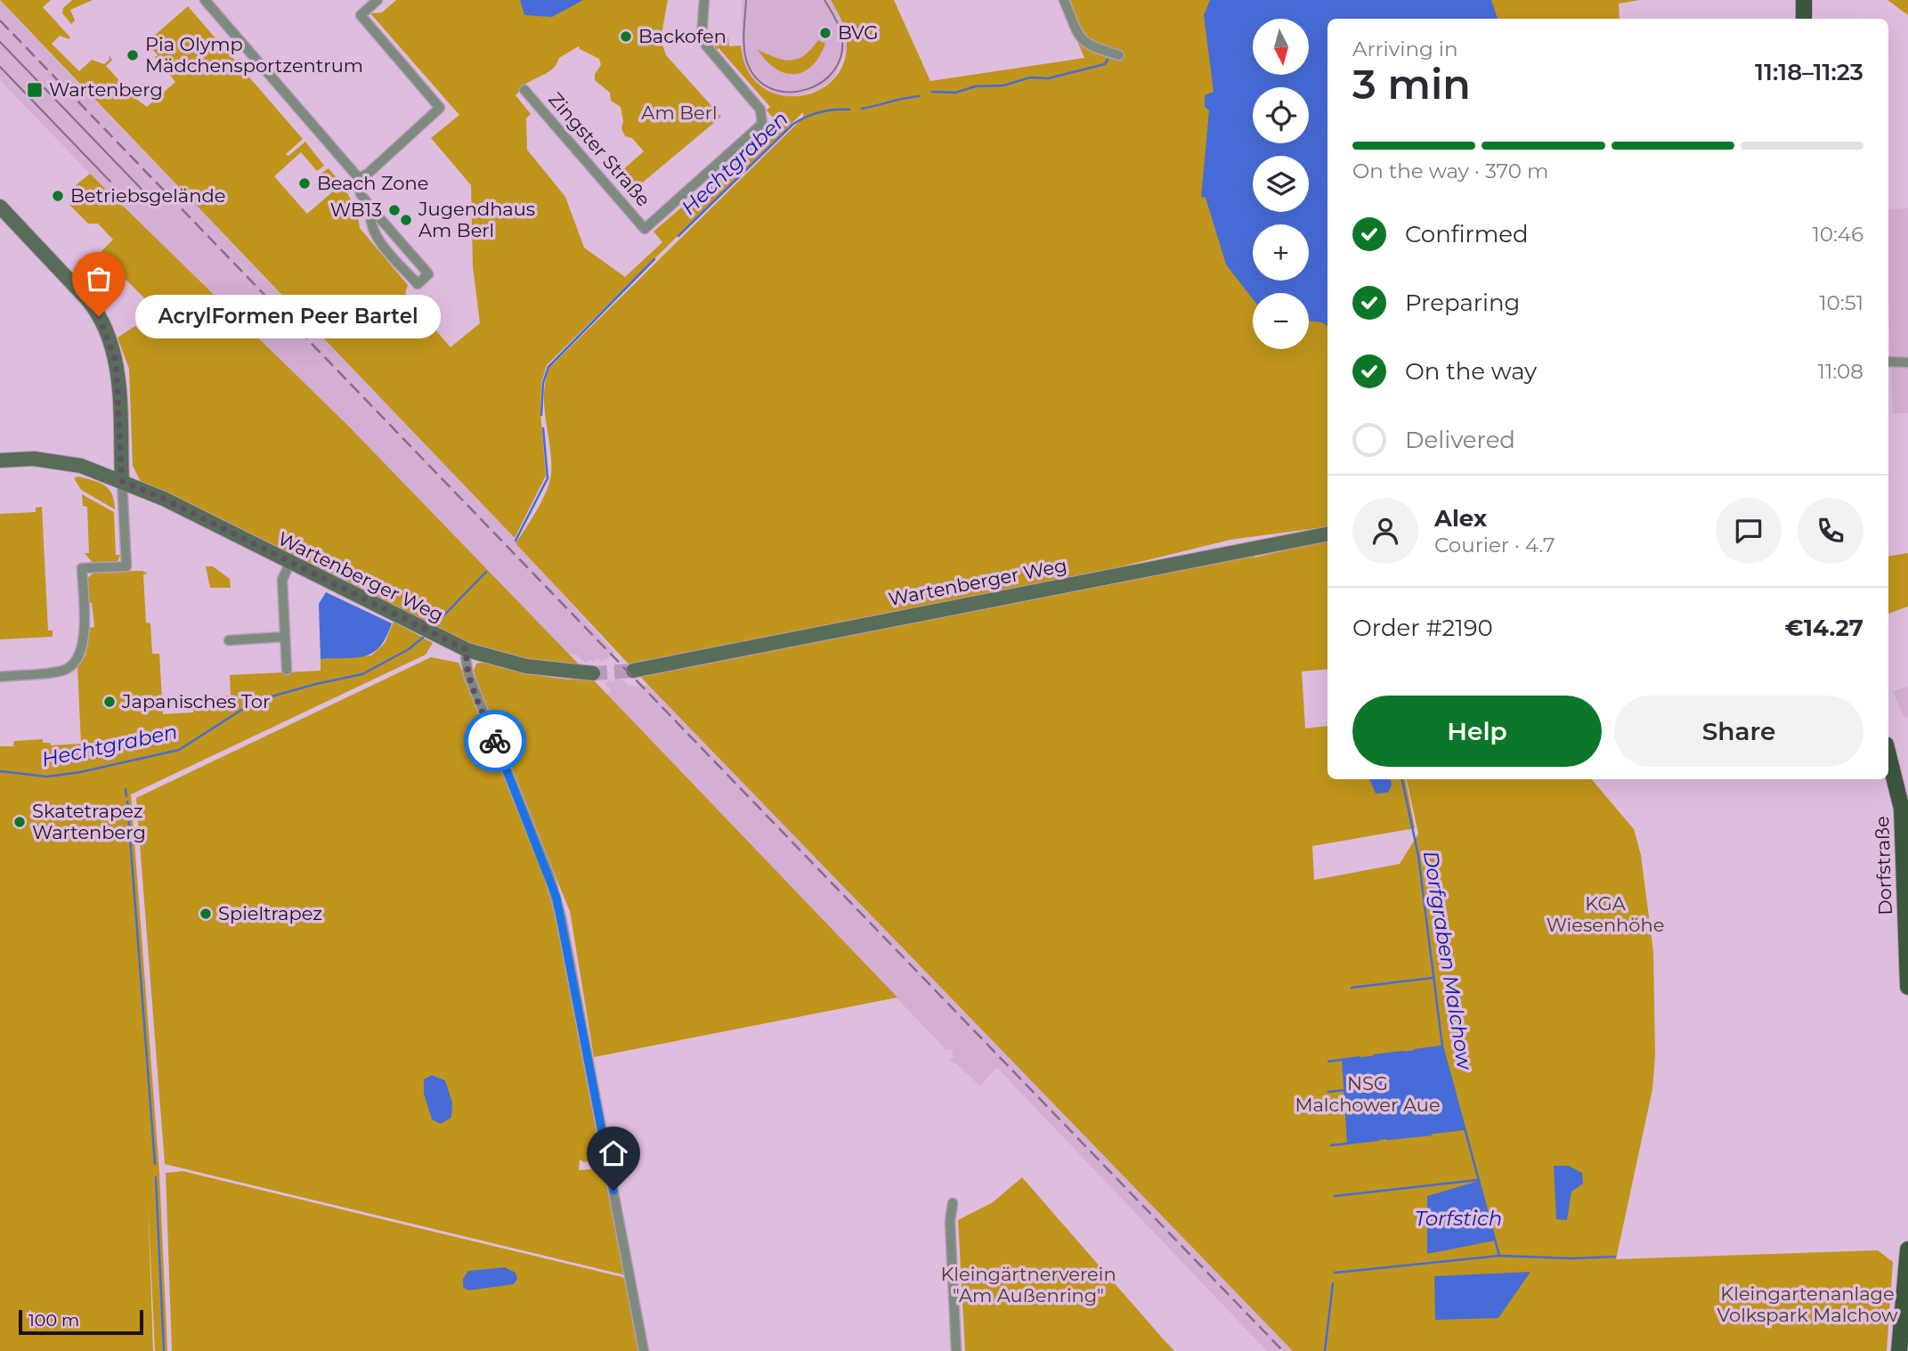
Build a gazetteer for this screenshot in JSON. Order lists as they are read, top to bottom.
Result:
{
  "streets": {
    "main road": ["Wartenberger Weg", "Dorfstraße"],
    "street": ["Zingster Straße"]
  },
  "water": ["Hechtgraben", "Dorfgraben Malchow", "Torfstich"],
  "parks": [
    "Am Berl",
    "KGA Wiesenhöhe",
    "NSG Malchower Aue",
    "Kleingärtnerverein \"Am Außenring\"",
    "Kleingartenanlage Volkspark Malchow"
  ],
  "places": {
    "other": [
      "BVG",
      "Backofen",
      "Pia Olymp Mädchensportzentrum",
      "Beach Zone",
      "Betriebsgelände",
      "WB13",
      "Jugendhaus Am Berl",
      "AcrylFormen Peer Bartel",
      "Japanisches Tor",
      "Skatetrapez Wartenberg",
      "Spieltrapez"
    ],
    "transit": ["Wartenberg"]
  },
  "scale_bar": "100 m",
  "north": "bottom",
  "page": {
    "map_buttons": ["+", "−"],
    "heading": ["3 min", "Arriving in", "11:18–11:23"],
    "panel": [
      "Alex",
      "Courier · 4.7",
      "Order #2190",
      "€14.27"
    ],
    "bar": "On the way · 370 m",
    "list": [
      ["Confirmed", "10:46"],
      ["Preparing", "10:51"],
      ["On the way", "11:08"],
      "Delivered"
    ],
    "bubble": "AcrylFormen Peer Bartel",
    "buttons": ["Help", "Share"],
    "scale": "100 m"
  }
}
